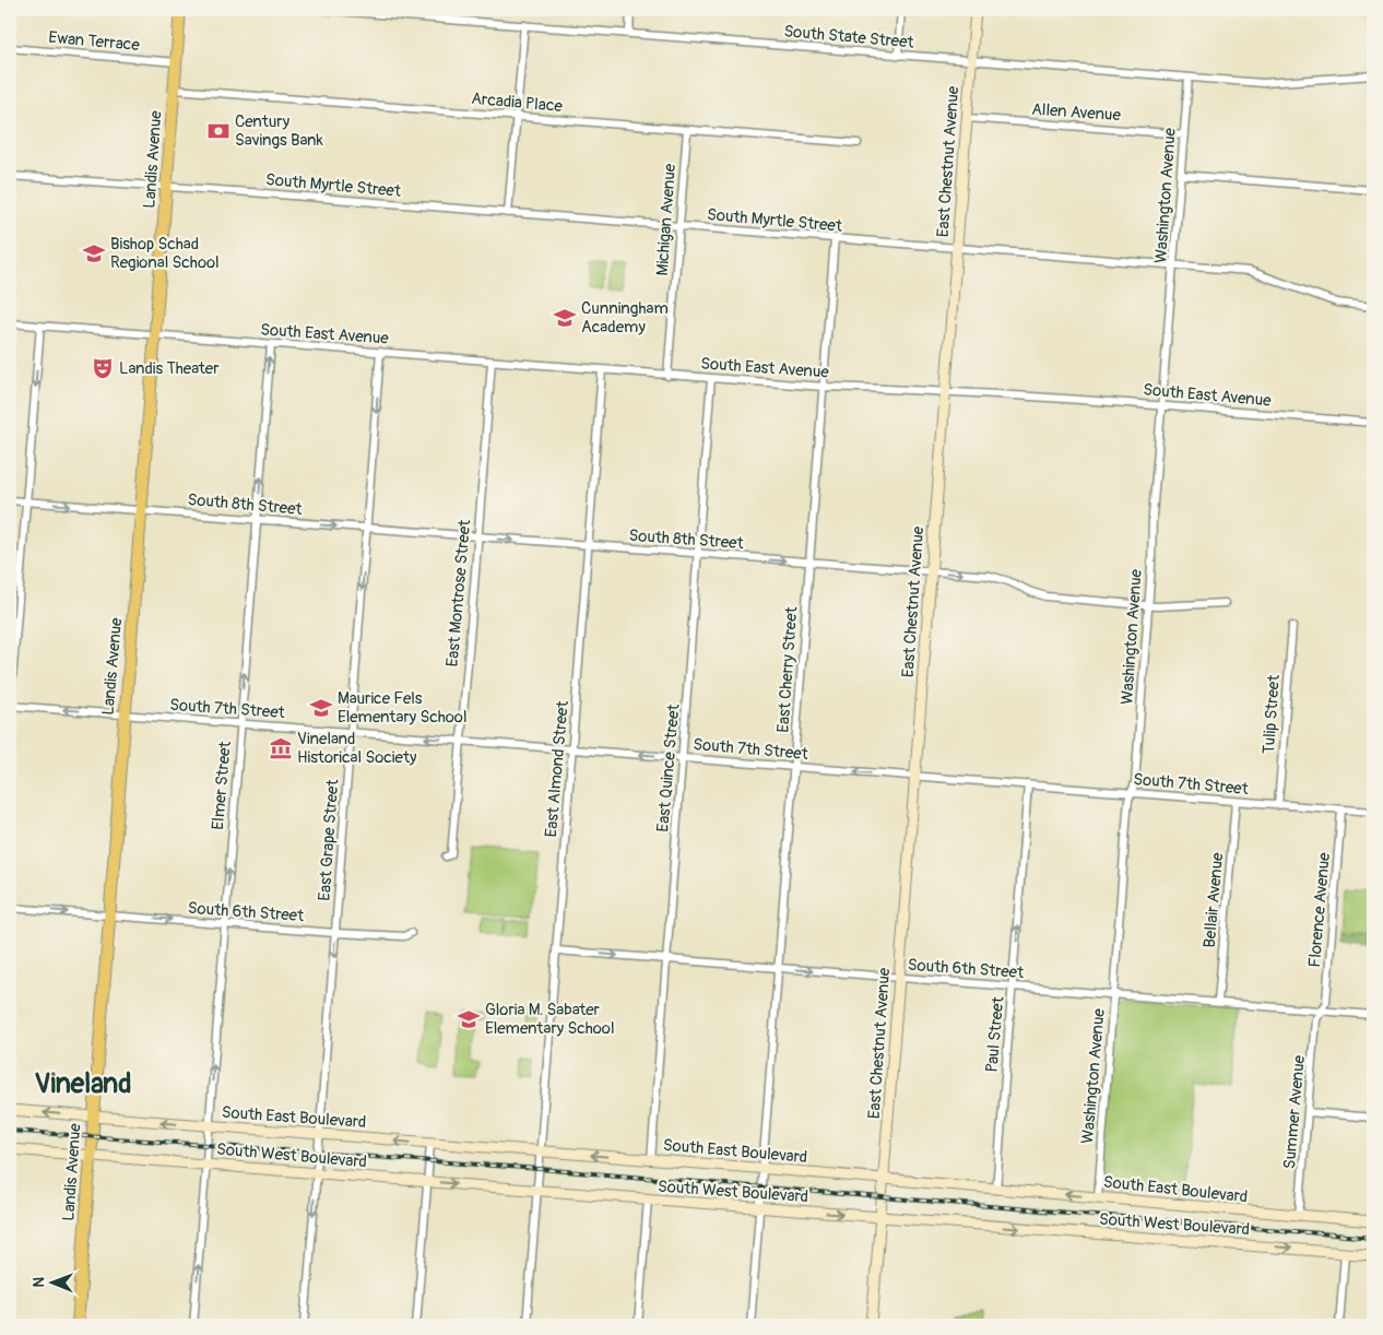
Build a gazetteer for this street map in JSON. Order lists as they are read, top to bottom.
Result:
{
  "streets": {
    "main road": [
      "Landis Avenue",
      "East Chestnut Avenue",
      "South East Boulevard",
      "South West Boulevard"
    ],
    "street": [
      "South State Street",
      "Ewan Terrace",
      "Arcadia Place",
      "Allen Avenue",
      "South Myrtle Street",
      "Washington Avenue",
      "Michigan Avenue",
      "South East Avenue",
      "South 8th Street",
      "East Montrose Street",
      "East Cherry Street",
      "South 7th Street",
      "Tulip Street",
      "East Quince Street",
      "East Almond Street",
      "Elmer Street",
      "East Grape Street",
      "Bellair Avenue",
      "Florence Avenue",
      "South 6th Street",
      "Paul Street",
      "Summer Avenue"
    ]
  },
  "crossings": [
    ["South State Street", "East Chestnut Avenue"],
    ["South State Street", "Washington Avenue"],
    ["Ewan Terrace", "Landis Avenue"],
    ["Arcadia Place", "Landis Avenue"],
    ["Arcadia Place", "Michigan Avenue"],
    ["Allen Avenue", "East Chestnut Avenue"],
    ["Allen Avenue", "Washington Avenue"],
    ["Landis Avenue", "South Myrtle Street"],
    ["Landis Avenue", "South East Avenue"],
    ["Landis Avenue", "South 8th Street"],
    ["Landis Avenue", "South 7th Street"],
    ["Landis Avenue", "South 6th Street"],
    ["Landis Avenue", "South East Boulevard"],
    ["Landis Avenue", "South West Boulevard"],
    ["East Chestnut Avenue", "South Myrtle Street"],
    ["East Chestnut Avenue", "South East Avenue"],
    ["East Chestnut Avenue", "South 8th Street"],
    ["East Chestnut Avenue", "South 7th Street"],
    ["East Chestnut Avenue", "South 6th Street"],
    ["East Chestnut Avenue", "South East Boulevard"],
    ["East Chestnut Avenue", "South West Boulevard"],
    ["South Myrtle Street", "Washington Avenue"],
    ["South Myrtle Street", "Michigan Avenue"],
    ["South Myrtle Street", "East Cherry Street"],
    ["Washington Avenue", "South East Avenue"],
    ["Washington Avenue", "South 8th Street"],
    ["Washington Avenue", "South 7th Street"],
    ["Washington Avenue", "South 6th Street"],
    ["Washington Avenue", "South East Boulevard"],
    ["Michigan Avenue", "South East Avenue"],
    ["South East Avenue", "East Montrose Street"],
    ["South East Avenue", "East Cherry Street"],
    ["South East Avenue", "East Quince Street"],
    ["South East Avenue", "East Almond Street"],
    ["South East Avenue", "Elmer Street"],
    ["South East Avenue", "East Grape Street"],
    ["South 8th Street", "East Montrose Street"],
    ["South 8th Street", "East Cherry Street"],
    ["South 8th Street", "East Quince Street"],
    ["South 8th Street", "East Almond Street"],
    ["South 8th Street", "Elmer Street"],
    ["South 8th Street", "East Grape Street"],
    ["East Montrose Street", "South 7th Street"],
    ["East Cherry Street", "South 7th Street"],
    ["East Cherry Street", "South 6th Street"],
    ["East Cherry Street", "South East Boulevard"],
    ["East Cherry Street", "South West Boulevard"],
    ["South 7th Street", "Tulip Street"],
    ["South 7th Street", "East Quince Street"],
    ["South 7th Street", "East Almond Street"],
    ["South 7th Street", "Elmer Street"],
    ["South 7th Street", "East Grape Street"],
    ["South 7th Street", "Bellair Avenue"],
    ["South 7th Street", "Florence Avenue"],
    ["South 7th Street", "Paul Street"],
    ["East Quince Street", "South 6th Street"],
    ["East Quince Street", "South East Boulevard"],
    ["East Almond Street", "South 6th Street"],
    ["East Almond Street", "South East Boulevard"],
    ["East Almond Street", "South West Boulevard"],
    ["Elmer Street", "South 6th Street"],
    ["Elmer Street", "South East Boulevard"],
    ["Elmer Street", "South West Boulevard"],
    ["East Grape Street", "South 6th Street"],
    ["East Grape Street", "South East Boulevard"],
    ["East Grape Street", "South West Boulevard"],
    ["Bellair Avenue", "South 6th Street"],
    ["Florence Avenue", "South 6th Street"],
    ["Florence Avenue", "Summer Avenue"],
    ["South 6th Street", "Paul Street"],
    ["South 6th Street", "Summer Avenue"],
    ["Paul Street", "South East Boulevard"],
    ["Summer Avenue", "South East Boulevard"]
  ],
  "one_way": [
    "South 8th Street",
    "Elmer Street",
    "East Grape Street",
    "South 6th Street",
    "Paul Street",
    "South East Boulevard",
    "South West Boulevard"
  ],
  "districts": ["Vineland"],
  "places": {
    "bank": ["Century Savings Bank"],
    "school or university": [
      "Bishop Schad Regional School",
      "Cunningham Academy",
      "Maurice Fels Elementary School",
      "Gloria M. Sabater Elementary School"
    ],
    "theatre": ["Landis Theater"],
    "museum": ["Vineland Historical Society"]
  },
  "north": "left"
}
